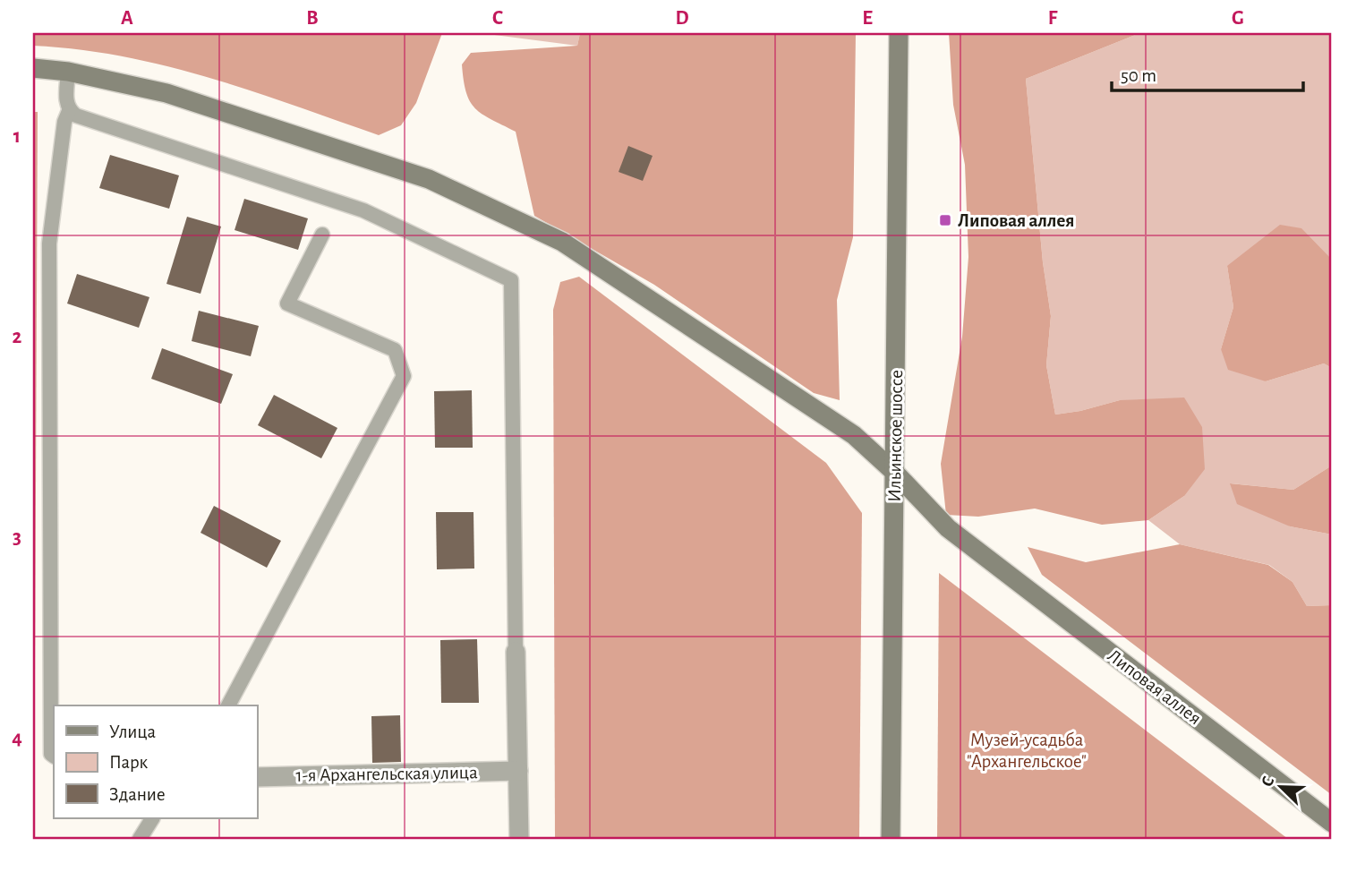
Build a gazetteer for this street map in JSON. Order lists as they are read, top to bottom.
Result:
{
  "streets": {
    "street": ["Ильинское шоссе", "Липовая аллея", "1-я Архангельская улица"]
  },
  "crossings": [
    ["Ильинское шоссе", "Липовая аллея"]
  ],
  "parks": ["Музей-усадьба \"Архангельское\""],
  "places": {
    "transit": ["Липовая аллея"]
  },
  "legend": ["Улица", "Парк", "Здание"],
  "scale_bar": "50 m",
  "north": "top left",
  "grid": {
    "columns": [
      "A",
      "B",
      "C",
      "D",
      "E",
      "F",
      "G"
    ],
    "rows": [
      "1",
      "2",
      "3",
      "4"
    ]
  }
}
